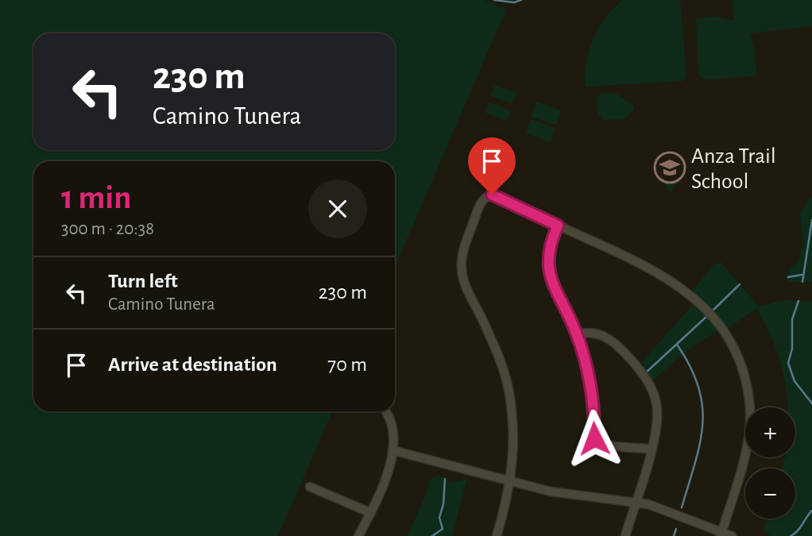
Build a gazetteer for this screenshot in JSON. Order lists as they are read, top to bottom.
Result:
{
  "places": {
    "school or university": ["Anza Trail School"]
  },
  "page": {
    "turn": ["230 m", "Camino Tunera"],
    "heading": ["1 min", "300 m · 20:38"],
    "list": [
      {
        "name": "Turn left",
        "note": "Camino Tunera",
        "value": "230 m"
      },
      {
        "name": "Arrive at destination",
        "value": "70 m"
      }
    ],
    "map_buttons": ["+", "−"]
  }
}
